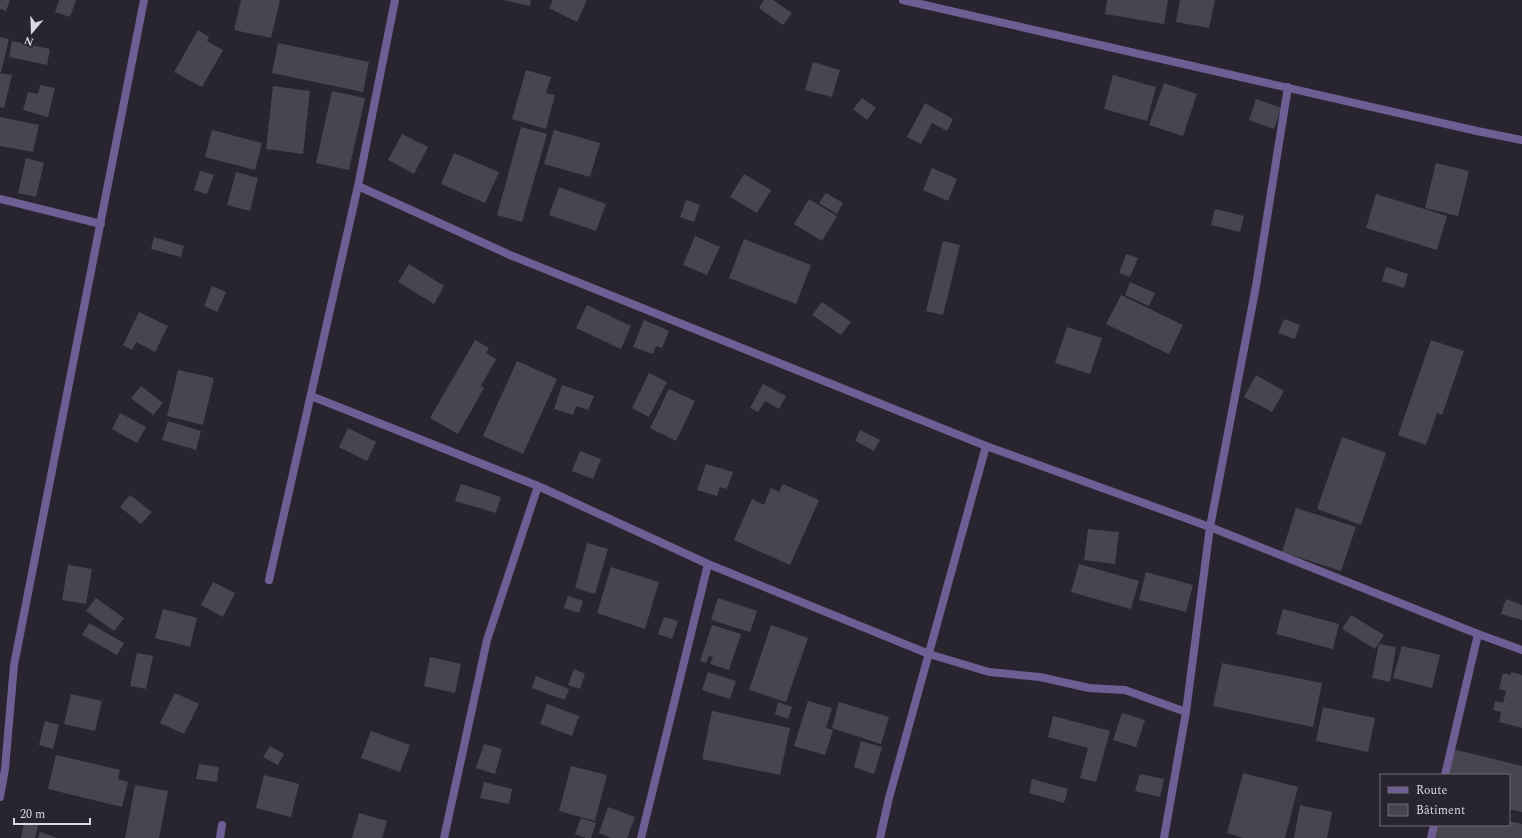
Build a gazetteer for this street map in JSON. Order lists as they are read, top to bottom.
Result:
{
  "legend": ["Route", "Bâtiment"],
  "scale_bar": "20 m",
  "north": "bottom"
}
